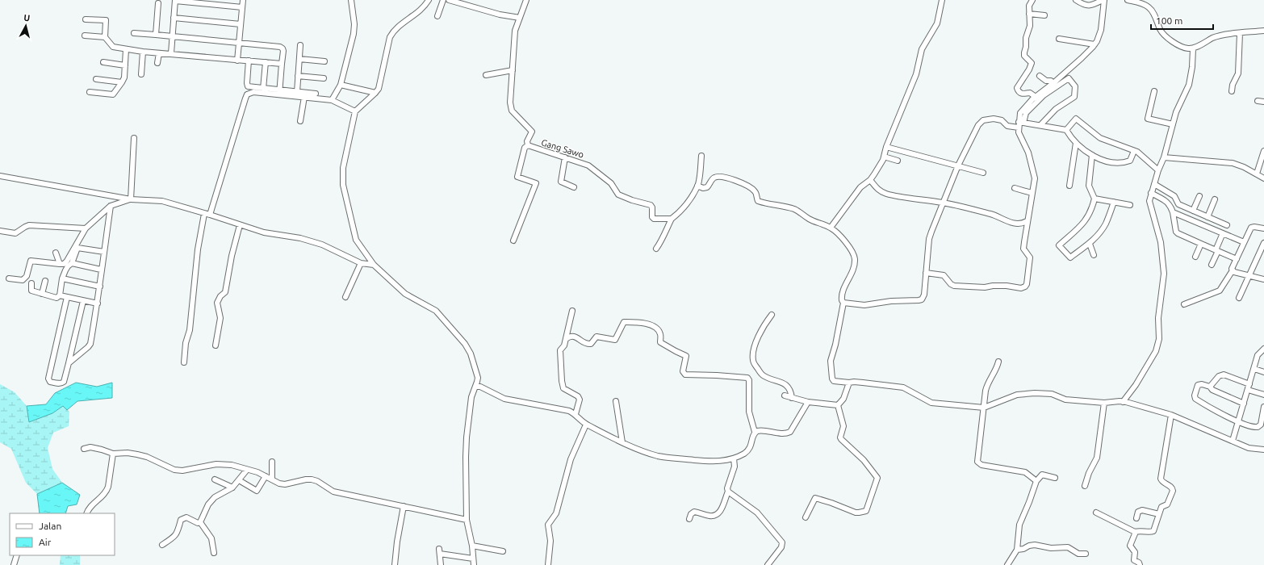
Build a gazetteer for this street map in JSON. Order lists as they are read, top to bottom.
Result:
{
  "streets": {
    "street": ["Gang Sawo"]
  },
  "legend": ["Jalan", "Air"],
  "scale_bar": "100 m",
  "north": "top"
}
